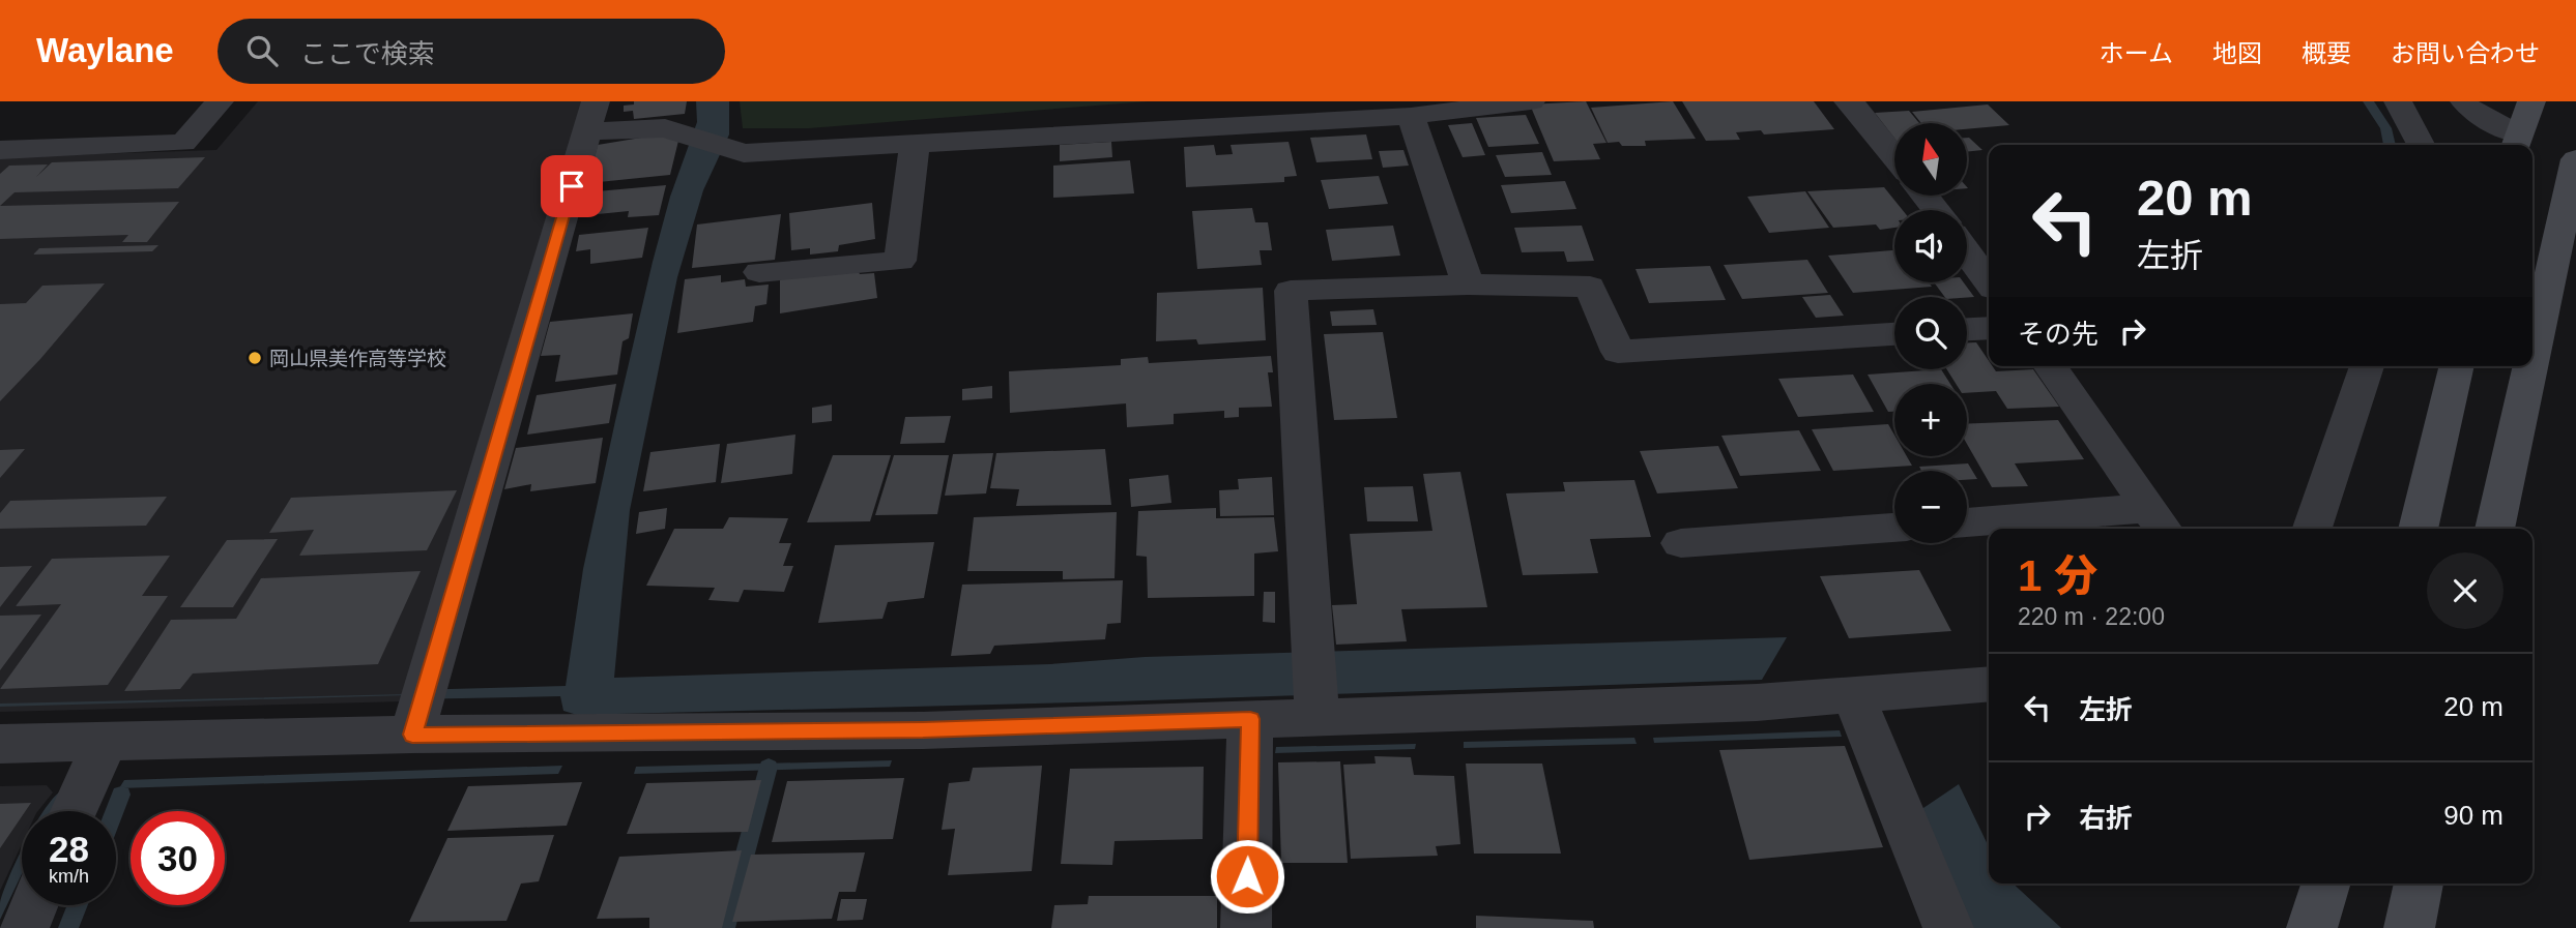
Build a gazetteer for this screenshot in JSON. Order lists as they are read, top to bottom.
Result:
{
  "places": ["岡山県美作高等学校"],
  "north": "top",
  "page": {
    "header": "Waylane",
    "search": "ここで検索",
    "nav": [
      "ホーム",
      "地図",
      "概要",
      "お問い合わせ"
    ],
    "map_buttons": ["+", "−"],
    "turn": ["20 m", "左折"],
    "then": "その先",
    "heading": ["1 分", "220 m · 22:00"],
    "list": [
      {
        "name": "左折",
        "value": "20 m"
      },
      {
        "name": "右折",
        "value": "90 m"
      }
    ],
    "speed": "28 km/h",
    "limit": "30"
  }
}
